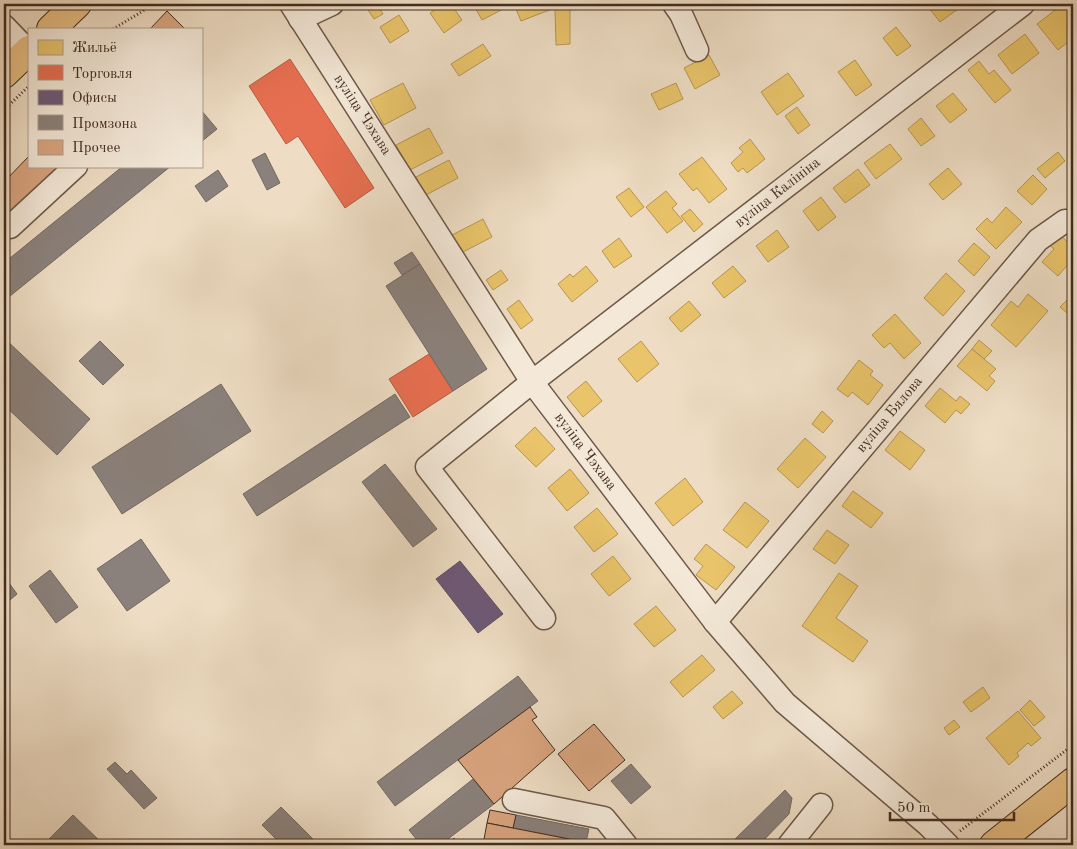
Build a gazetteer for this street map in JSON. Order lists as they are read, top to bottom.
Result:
{
  "streets": {
    "street": ["вуліца Чэхава", "вуліца Калініна", "вуліца Бялова"]
  },
  "crossings": [
    ["вуліца Чэхава", "вуліца Калініна"],
    ["вуліца Чэхава", "вуліца Бялова"]
  ],
  "legend": [
    "Жильё",
    "Торговля",
    "Офисы",
    "Промзона",
    "Прочее"
  ],
  "scale_bar": "50 m"
}
